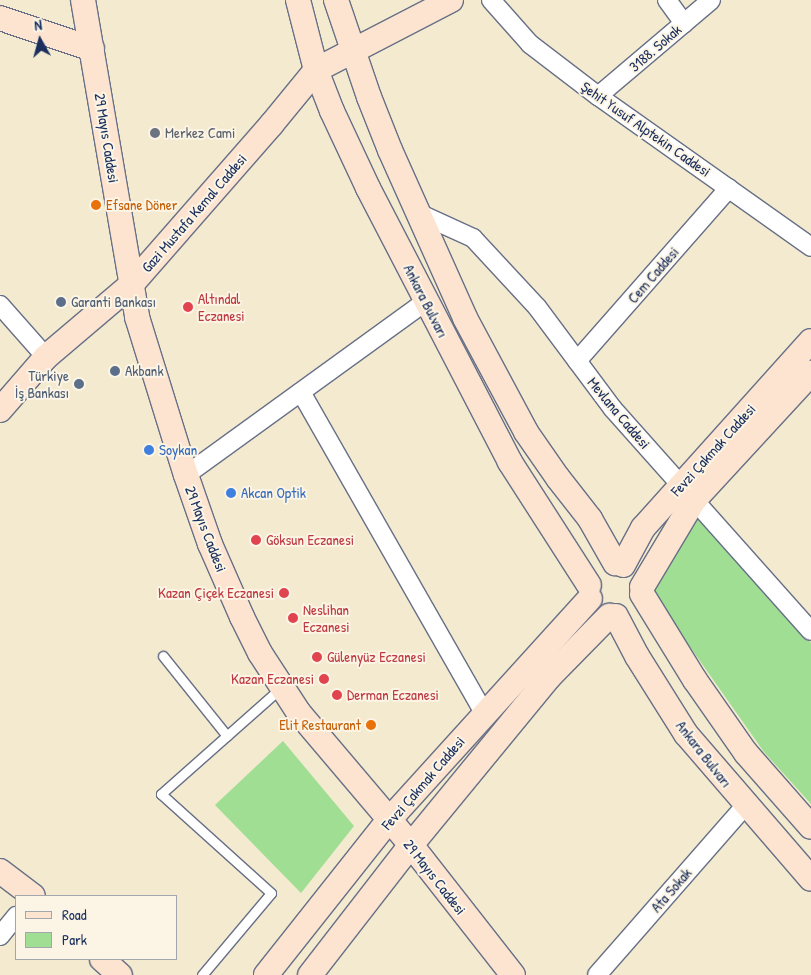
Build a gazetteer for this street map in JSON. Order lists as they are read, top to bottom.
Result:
{
  "streets": {
    "main road": [
      "29 Mayıs Caddesi",
      "Gazi Mustafa Kemal Caddesi",
      "Ankara Bulvarı",
      "Fevzi Çakmak Caddesi"
    ],
    "street": [
      "3188. Sokak",
      "Şehit Yusuf Alptekin Caddesi",
      "Cem Caddesi",
      "Mevlana Caddesi",
      "Ata Sokak"
    ]
  },
  "crossings": [
    ["3188. Sokak", "Şehit Yusuf Alptekin Caddesi"],
    ["Şehit Yusuf Alptekin Caddesi", "Cem Caddesi"],
    ["29 Mayıs Caddesi", "Gazi Mustafa Kemal Caddesi"],
    ["29 Mayıs Caddesi", "Fevzi Çakmak Caddesi"],
    ["Gazi Mustafa Kemal Caddesi", "Ankara Bulvarı"],
    ["Cem Caddesi", "Mevlana Caddesi"],
    ["Ankara Bulvarı", "Mevlana Caddesi"],
    ["Ankara Bulvarı", "Fevzi Çakmak Caddesi"],
    ["Ankara Bulvarı", "Ata Sokak"],
    ["Mevlana Caddesi", "Fevzi Çakmak Caddesi"]
  ],
  "places": [
    "Merkez Cami",
    "Efsane Döner",
    "Garanti Bankası",
    "Altındal Eczanesi",
    "Akbank",
    "Türkiye İş Bankası",
    "Soykan",
    "Akcan Optik",
    "Göksun Eczanesi",
    "Kazan Çiçek Eczanesi",
    "Neslihan Eczanesi",
    "Gülenyüz Eczanesi",
    "Kazan Eczanesi",
    "Derman Eczanesi",
    "Elit Restaurant"
  ],
  "legend": ["Road", "Park"],
  "north": "top"
}
